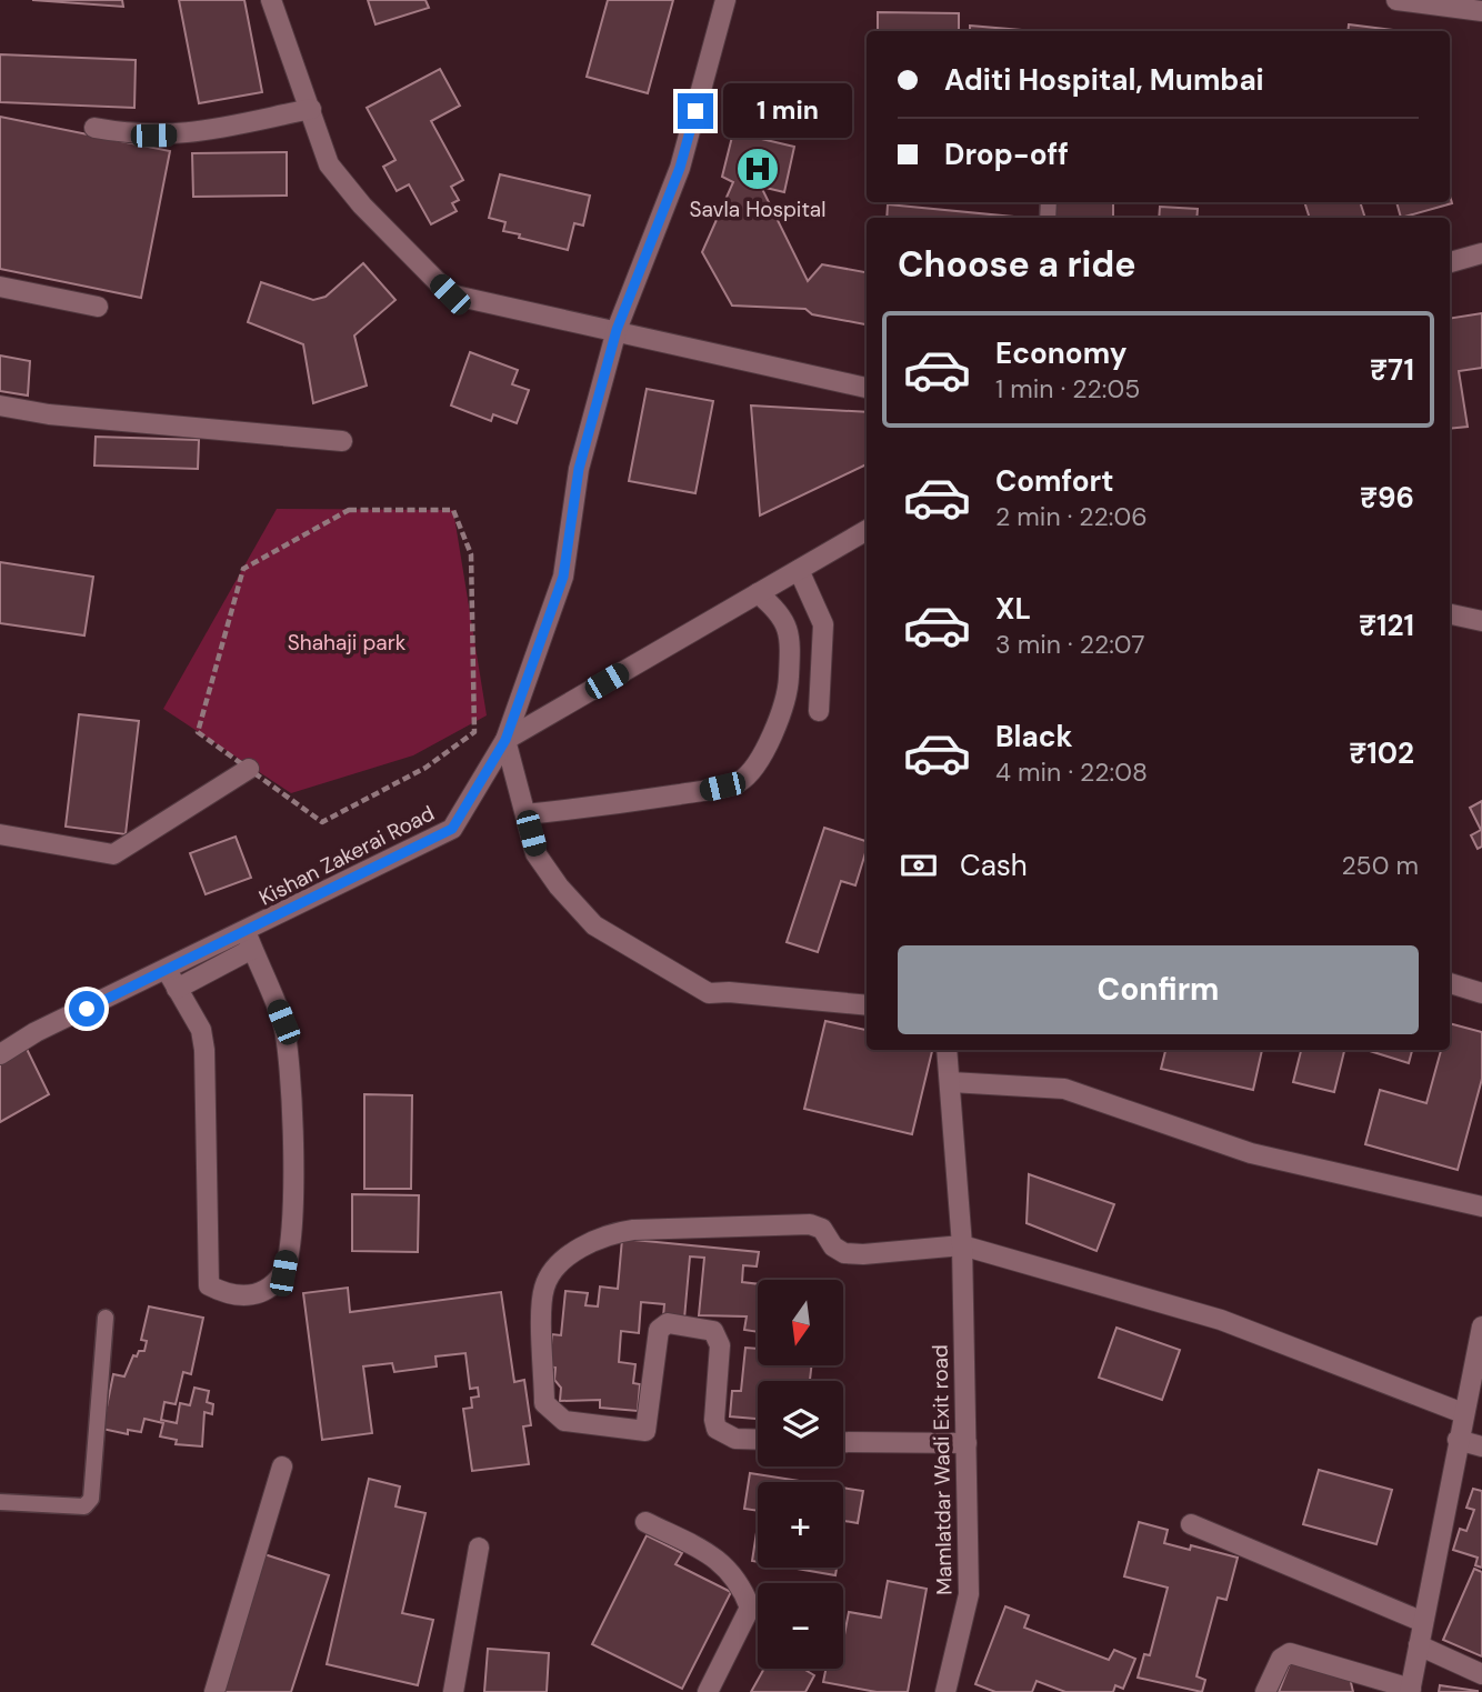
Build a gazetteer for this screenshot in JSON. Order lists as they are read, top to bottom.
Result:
{
  "streets": {
    "street": ["Kishan Zakerai Road", "Mamlatdar Wadi Exit road"]
  },
  "parks": ["Shahaji park"],
  "places": {
    "hospital": ["Savla Hospital"]
  },
  "north": "bottom",
  "page": {
    "banner": ["Aditi Hospital, Mumbai", "Drop-off"],
    "bubble": "1 min",
    "heading": "Choose a ride",
    "list": [
      {
        "name": "Economy",
        "note": "1 min · 22:05",
        "value": "₹71"
      },
      {
        "name": "Comfort",
        "note": "2 min · 22:06",
        "value": "₹96"
      },
      {
        "name": "XL",
        "note": "3 min · 22:07",
        "value": "₹121"
      },
      {
        "name": "Black",
        "note": "4 min · 22:08",
        "value": "₹102"
      }
    ],
    "pay": ["Cash", "250 m"],
    "buttons": "Confirm",
    "map_buttons": ["+", "−"]
  }
}
